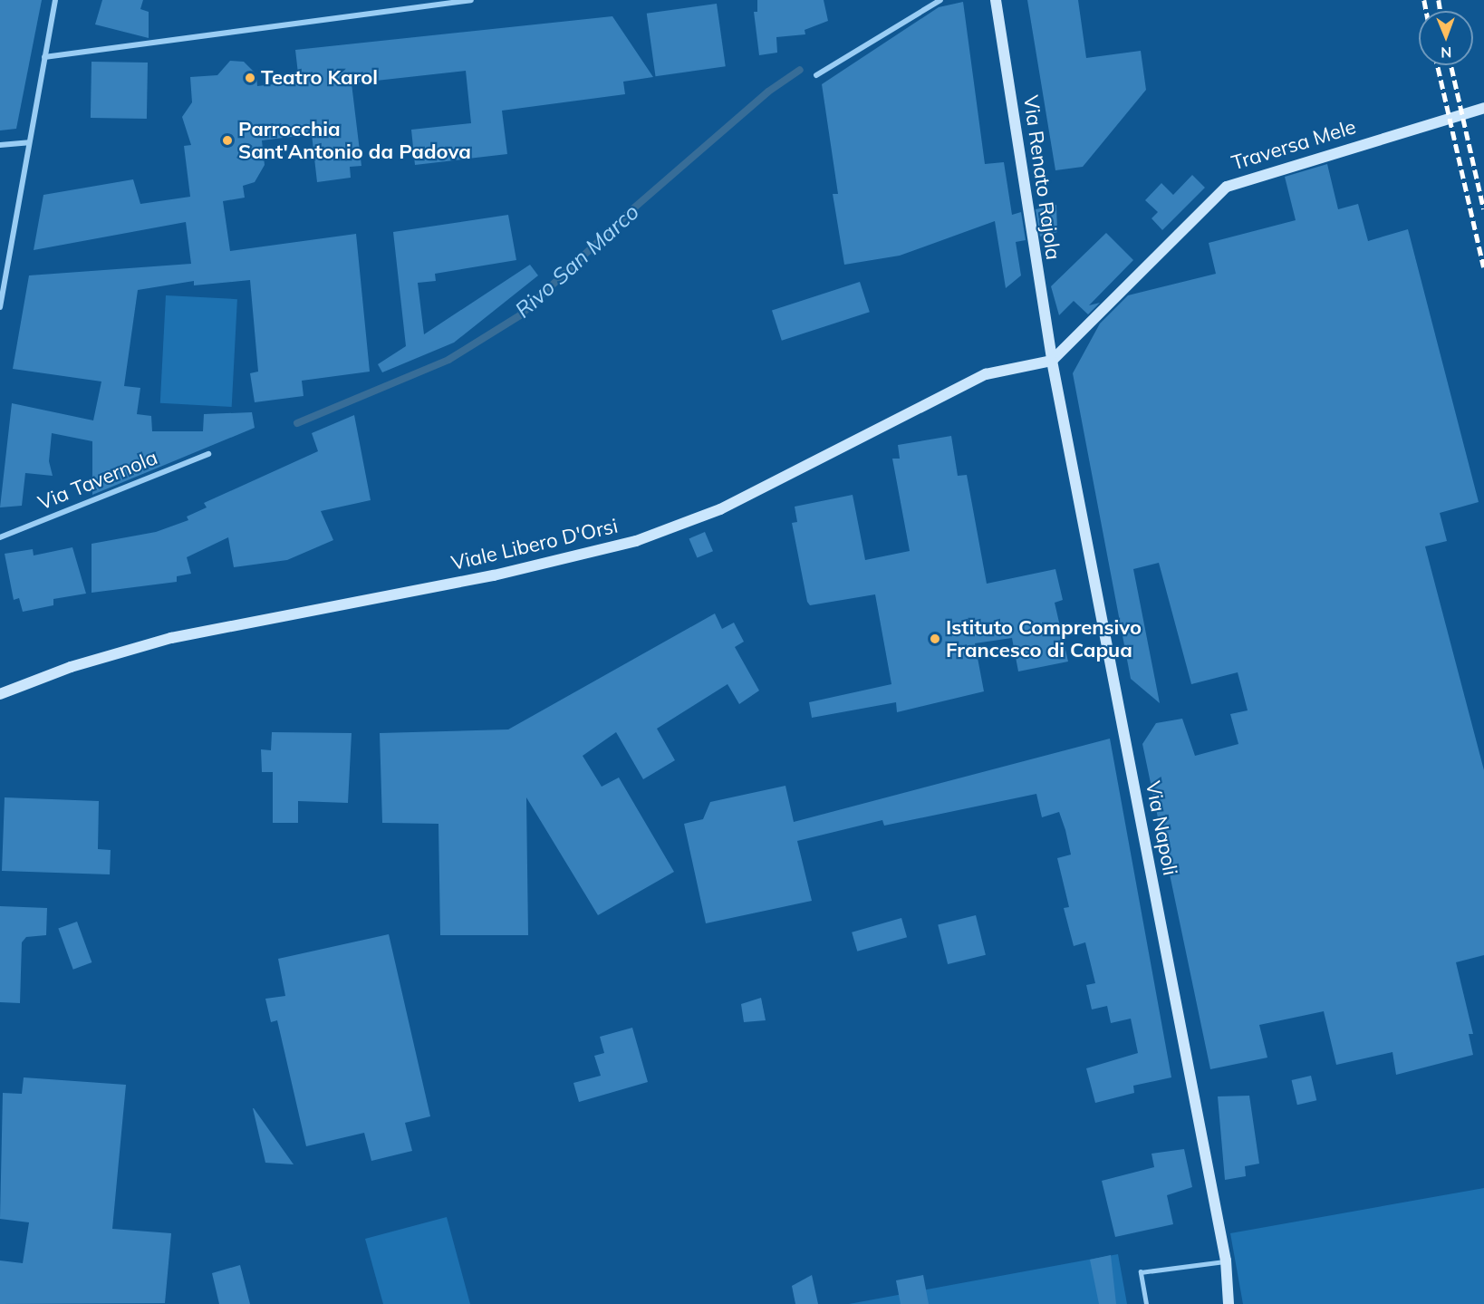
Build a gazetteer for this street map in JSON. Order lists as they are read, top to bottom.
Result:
{
  "streets": {
    "street": [
      "Traversa Mele",
      "Via Renato Rajola",
      "Via Tavernola",
      "Viale Libero D'Orsi",
      "Via Napoli"
    ]
  },
  "crossings": [
    ["Traversa Mele", "Via Renato Rajola"],
    ["Traversa Mele", "Viale Libero D'Orsi"],
    ["Traversa Mele", "Via Napoli"],
    ["Via Renato Rajola", "Viale Libero D'Orsi"],
    ["Via Renato Rajola", "Via Napoli"],
    ["Viale Libero D'Orsi", "Via Napoli"]
  ],
  "water": ["Rivo San Marco"],
  "places": ["Teatro Karol", "Parrocchia Sant'Antonio da Padova", "Istituto Comprensivo Francesco di Capua"],
  "north": "bottom"
}
